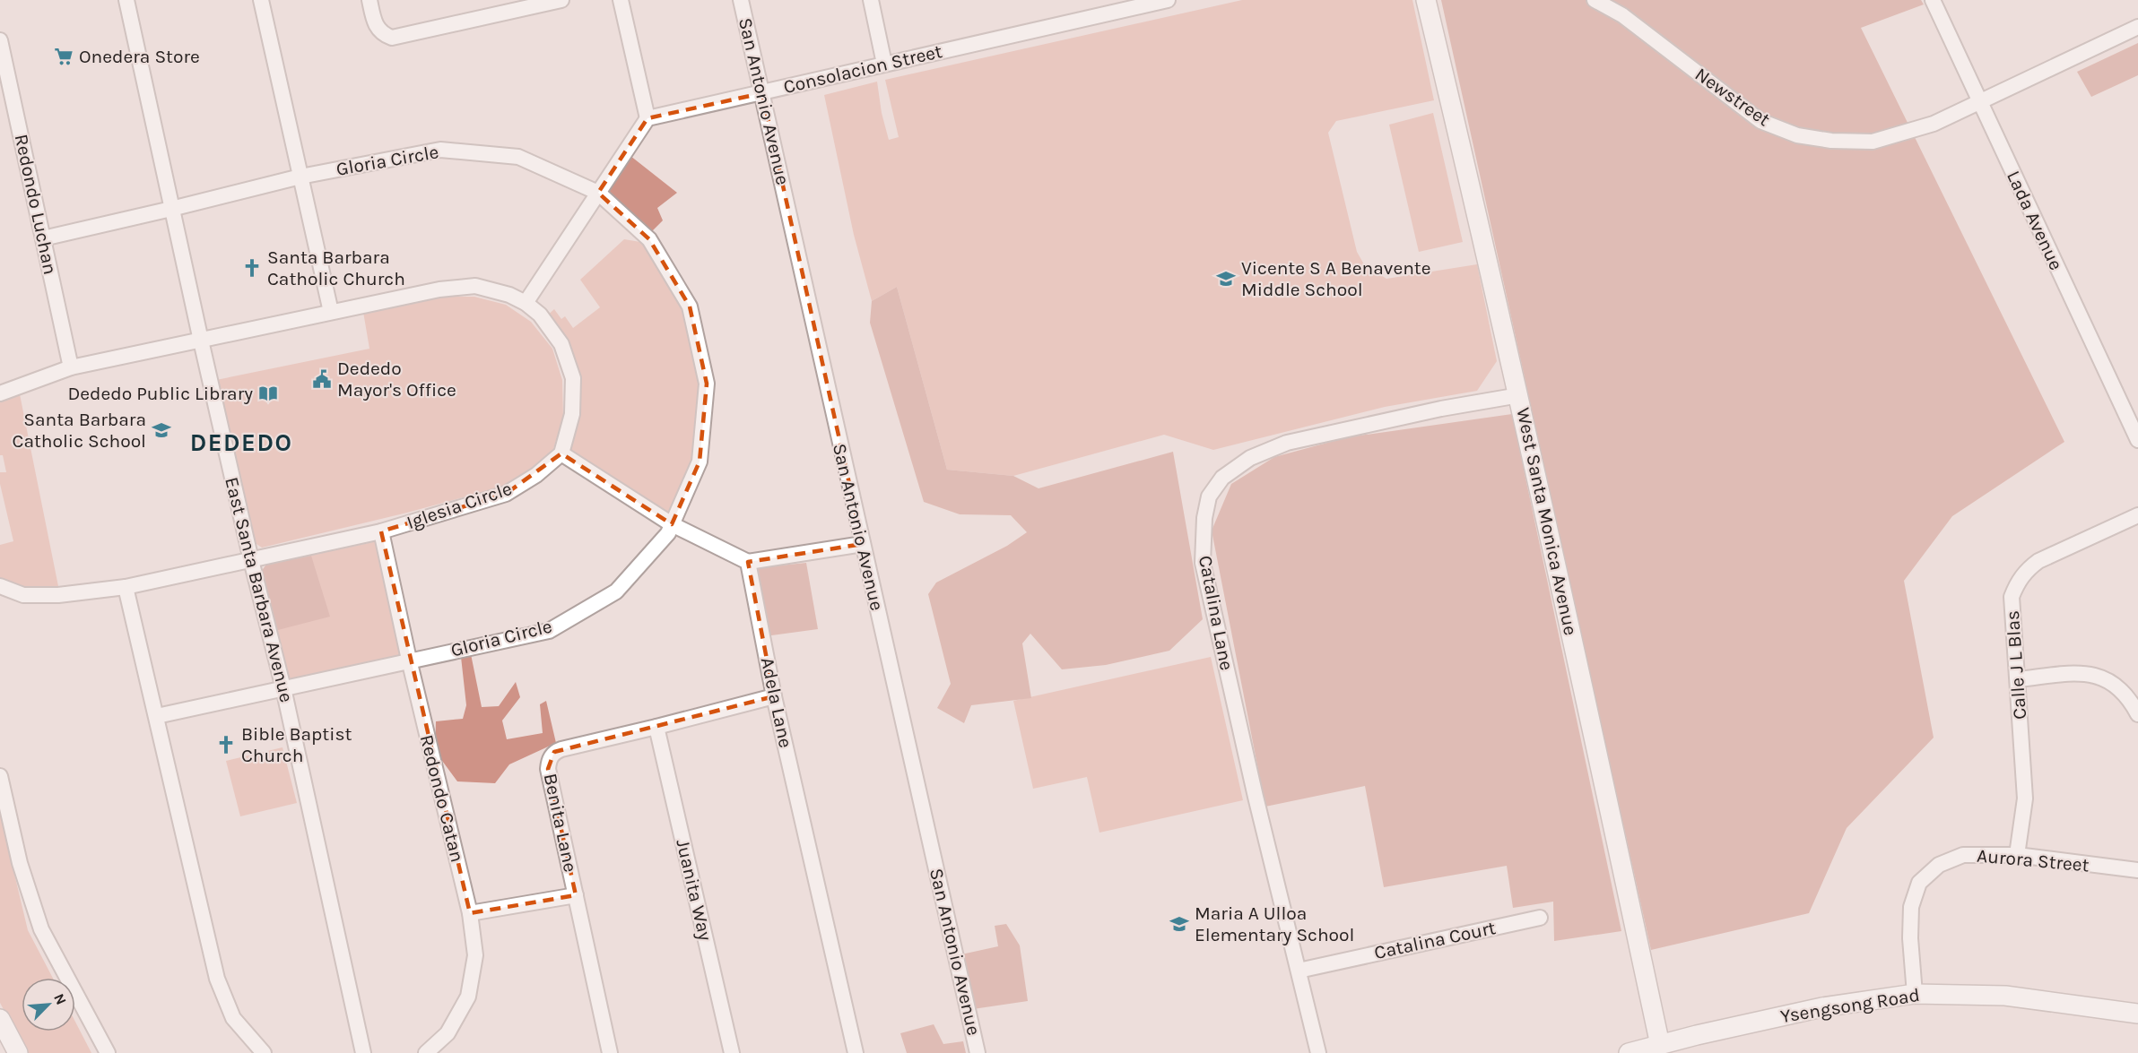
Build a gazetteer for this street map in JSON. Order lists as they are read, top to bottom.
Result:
{
  "streets": {
    "main road": ["West Santa Monica Avenue", "Ysengsong Road"],
    "street": [
      "Consolacion Street",
      "Newstreet",
      "San Antonio Avenue",
      "Gloria Circle",
      "Redondo Luchan",
      "Lada Avenue",
      "Iglesia Circle",
      "East Santa Barbara Avenue",
      "Catalina Lane",
      "Calle J L Blas",
      "Adela Lane",
      "Redondo Catan",
      "Benita Lane",
      "Aurora Street",
      "Juanita Way",
      "Catalina Court"
    ]
  },
  "crossings": [
    ["Consolacion Street", "San Antonio Avenue"],
    ["Newstreet", "Lada Avenue"],
    ["Gloria Circle", "Redondo Luchan"],
    ["Gloria Circle", "East Santa Barbara Avenue"],
    ["Gloria Circle", "Redondo Catan"],
    ["Iglesia Circle", "East Santa Barbara Avenue"],
    ["Iglesia Circle", "Redondo Catan"],
    ["West Santa Monica Avenue", "Catalina Lane"],
    ["West Santa Monica Avenue", "Ysengsong Road"],
    ["Catalina Lane", "Catalina Court"],
    ["Calle J L Blas", "Aurora Street"],
    ["Adela Lane", "Benita Lane"],
    ["Benita Lane", "Juanita Way"],
    ["Aurora Street", "Ysengsong Road"]
  ],
  "districts": ["DEDEDO"],
  "places": {
    "supermarket": ["Onedera Store"],
    "church": ["Santa Barbara Catholic Church", "Bible Baptist Church"],
    "school or university": ["Vicente S A Benavente Middle School", "Santa Barbara Catholic School", "Maria A Ulloa Elementary School"],
    "public building": ["Dededo Mayor's Office"],
    "library": ["Dededo Public Library"]
  },
  "north": "top right"
}
